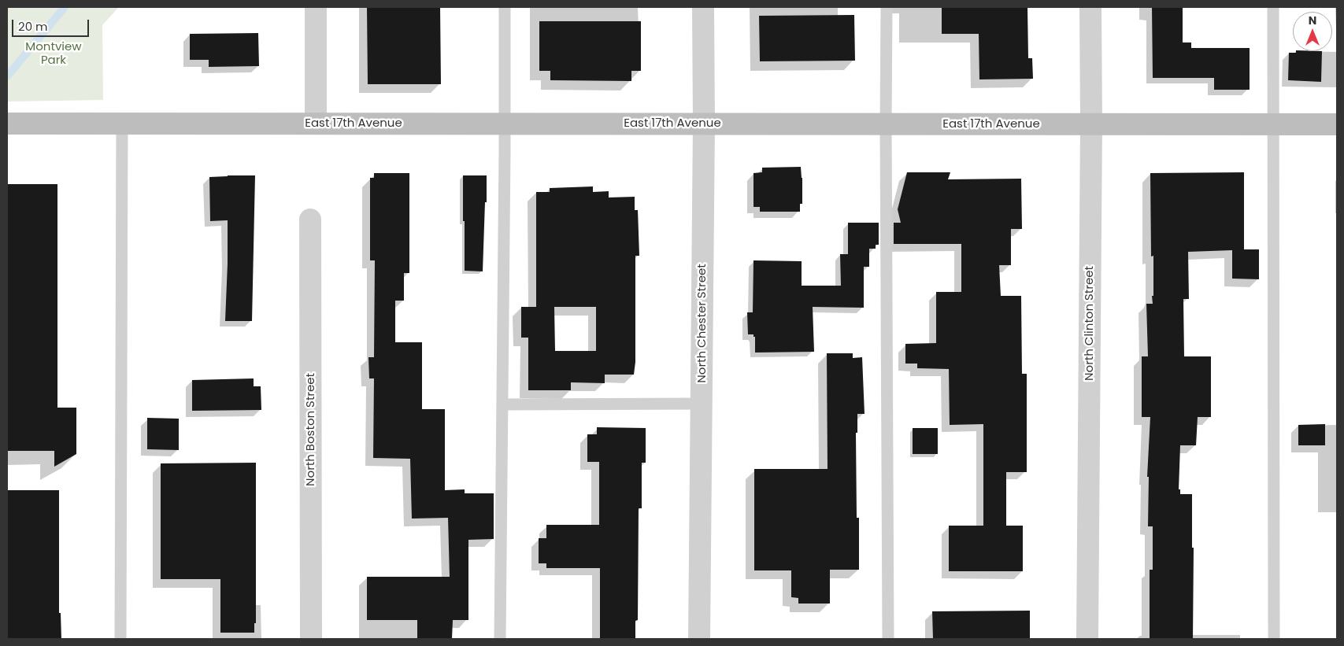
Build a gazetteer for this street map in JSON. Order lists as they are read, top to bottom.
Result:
{
  "streets": {
    "street": [
      "East 17th Avenue",
      "North Chester Street",
      "North Clinton Street",
      "North Boston Street"
    ]
  },
  "crossings": [
    ["East 17th Avenue", "North Chester Street"],
    ["East 17th Avenue", "North Clinton Street"]
  ],
  "parks": ["Montview Park"],
  "scale_bar": "20 m",
  "north": "top"
}
